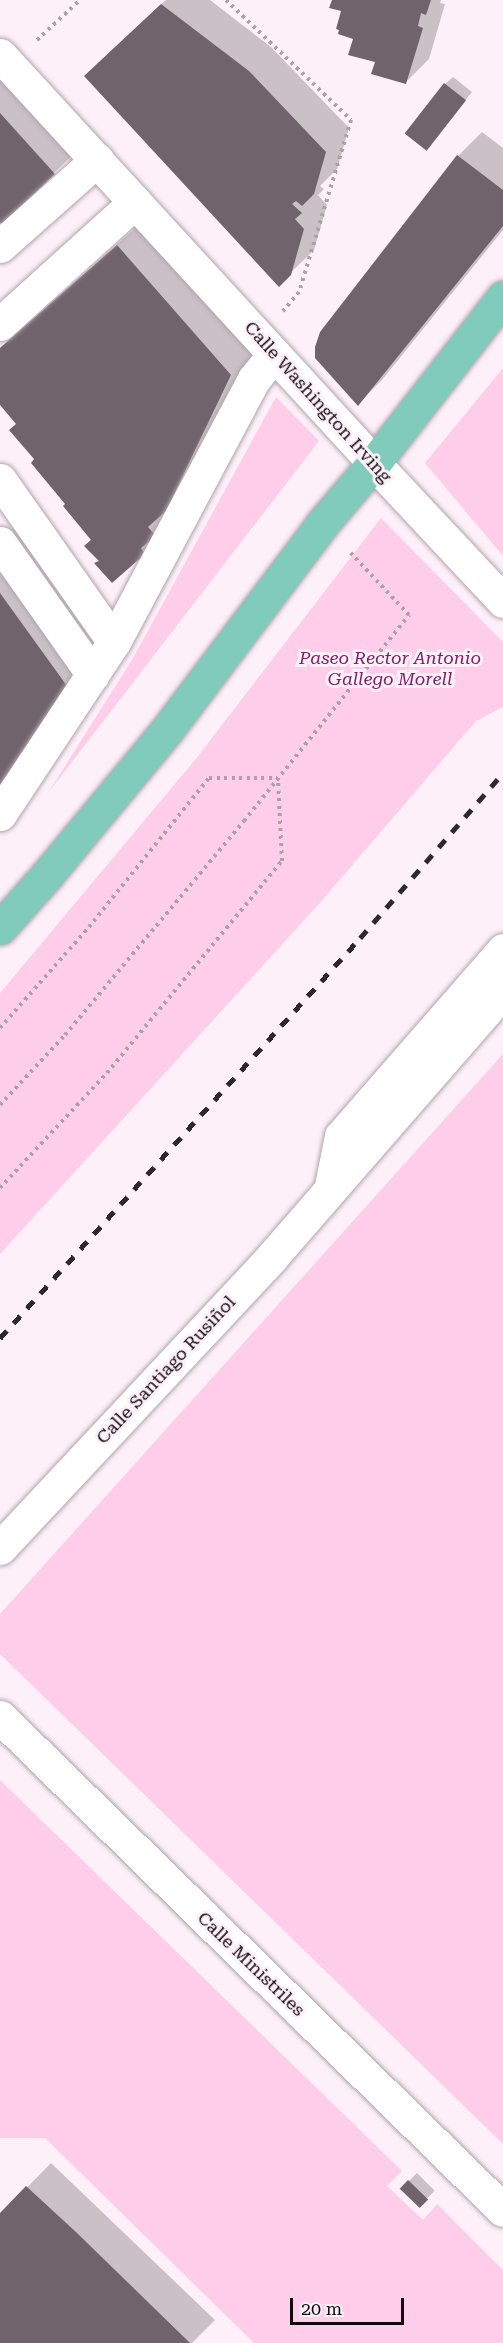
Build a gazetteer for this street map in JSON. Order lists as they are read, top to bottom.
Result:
{
  "streets": {
    "street": ["Calle Washington Irving", "Calle Santiago Rusiñol", "Calle Ministriles"]
  },
  "parks": ["Paseo Rector Antonio Gallego Morell"],
  "scale_bar": "20 m"
}
